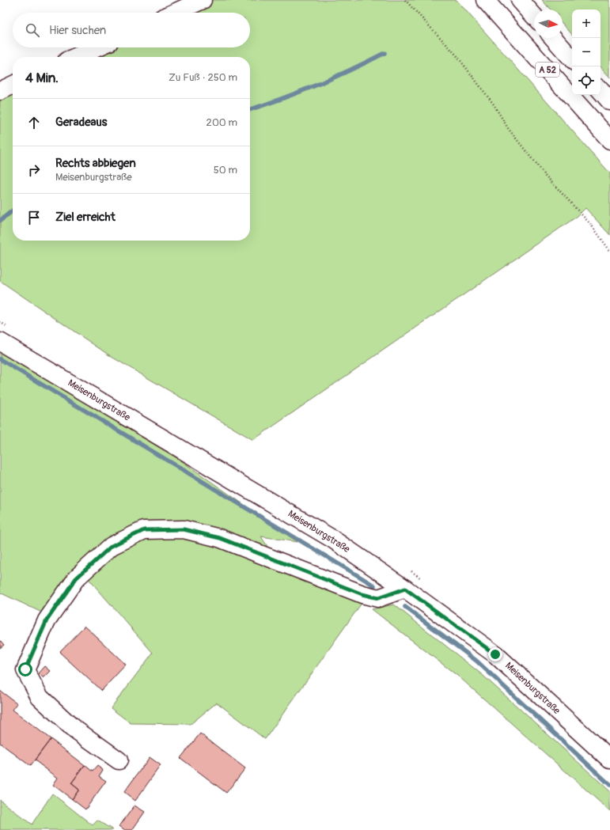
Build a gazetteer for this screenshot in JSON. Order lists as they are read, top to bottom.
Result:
{
  "streets": {
    "main road": ["A 52", "Meisenburgstraße"]
  },
  "north": "right",
  "page": {
    "map_buttons": ["+", "−"],
    "search": "Hier suchen",
    "heading": ["4 Min.", "Zu Fuß · 250 m"],
    "list": [
      ["Geradeaus", "200 m"],
      ["Rechts abbiegen", "Meisenburgstraße", "50 m"],
      "Ziel erreicht"
    ]
  }
}
